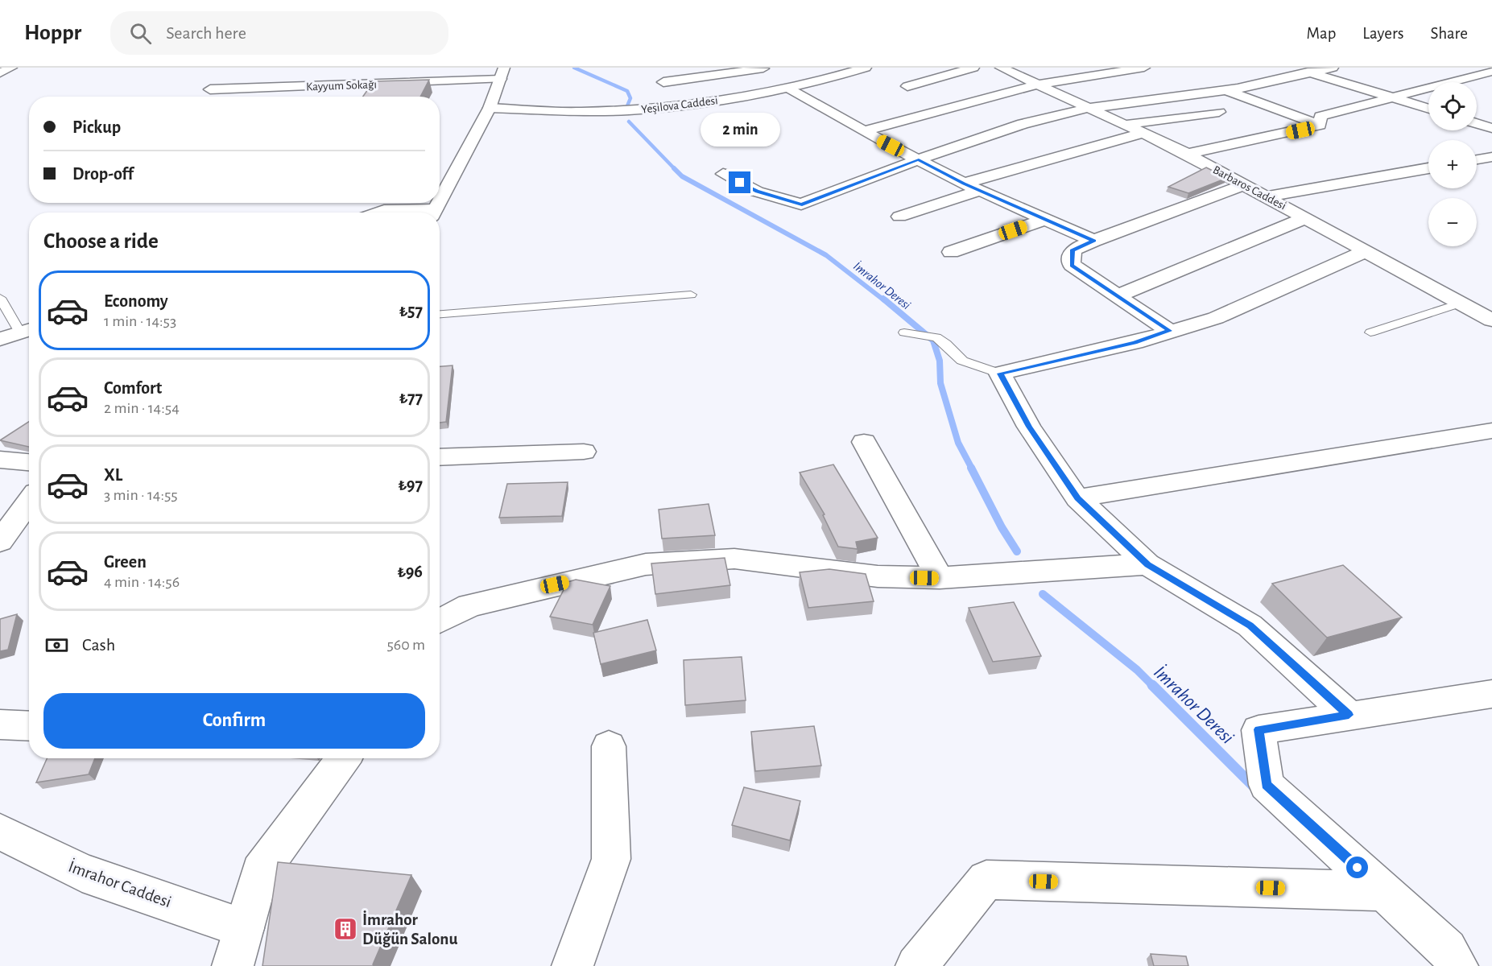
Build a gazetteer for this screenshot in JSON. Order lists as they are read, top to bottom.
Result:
{
  "streets": {
    "street": [
      "Kayyum Sokağı",
      "Yeşilova Caddesi",
      "Barbaros Caddesi",
      "İmrahor Caddesi"
    ]
  },
  "water": ["İmrahor Deresi"],
  "places": {
    "building": ["İmrahor Düğün Salonu"]
  },
  "page": {
    "header": "Hoppr",
    "search": "Search here",
    "nav": ["Map", "Layers", "Share"],
    "map_buttons": ["+", "−"],
    "banner": ["Pickup", "Drop-off"],
    "bubble": "2 min",
    "heading": "Choose a ride",
    "list": [
      {
        "name": "Economy",
        "note": "1 min · 14:53",
        "value": "₺57"
      },
      {
        "name": "Comfort",
        "note": "2 min · 14:54",
        "value": "₺77"
      },
      {
        "name": "XL",
        "note": "3 min · 14:55",
        "value": "₺97"
      },
      {
        "name": "Green",
        "note": "4 min · 14:56",
        "value": "₺96"
      }
    ],
    "pay": ["Cash", "560 m"],
    "buttons": "Confirm"
  }
}
